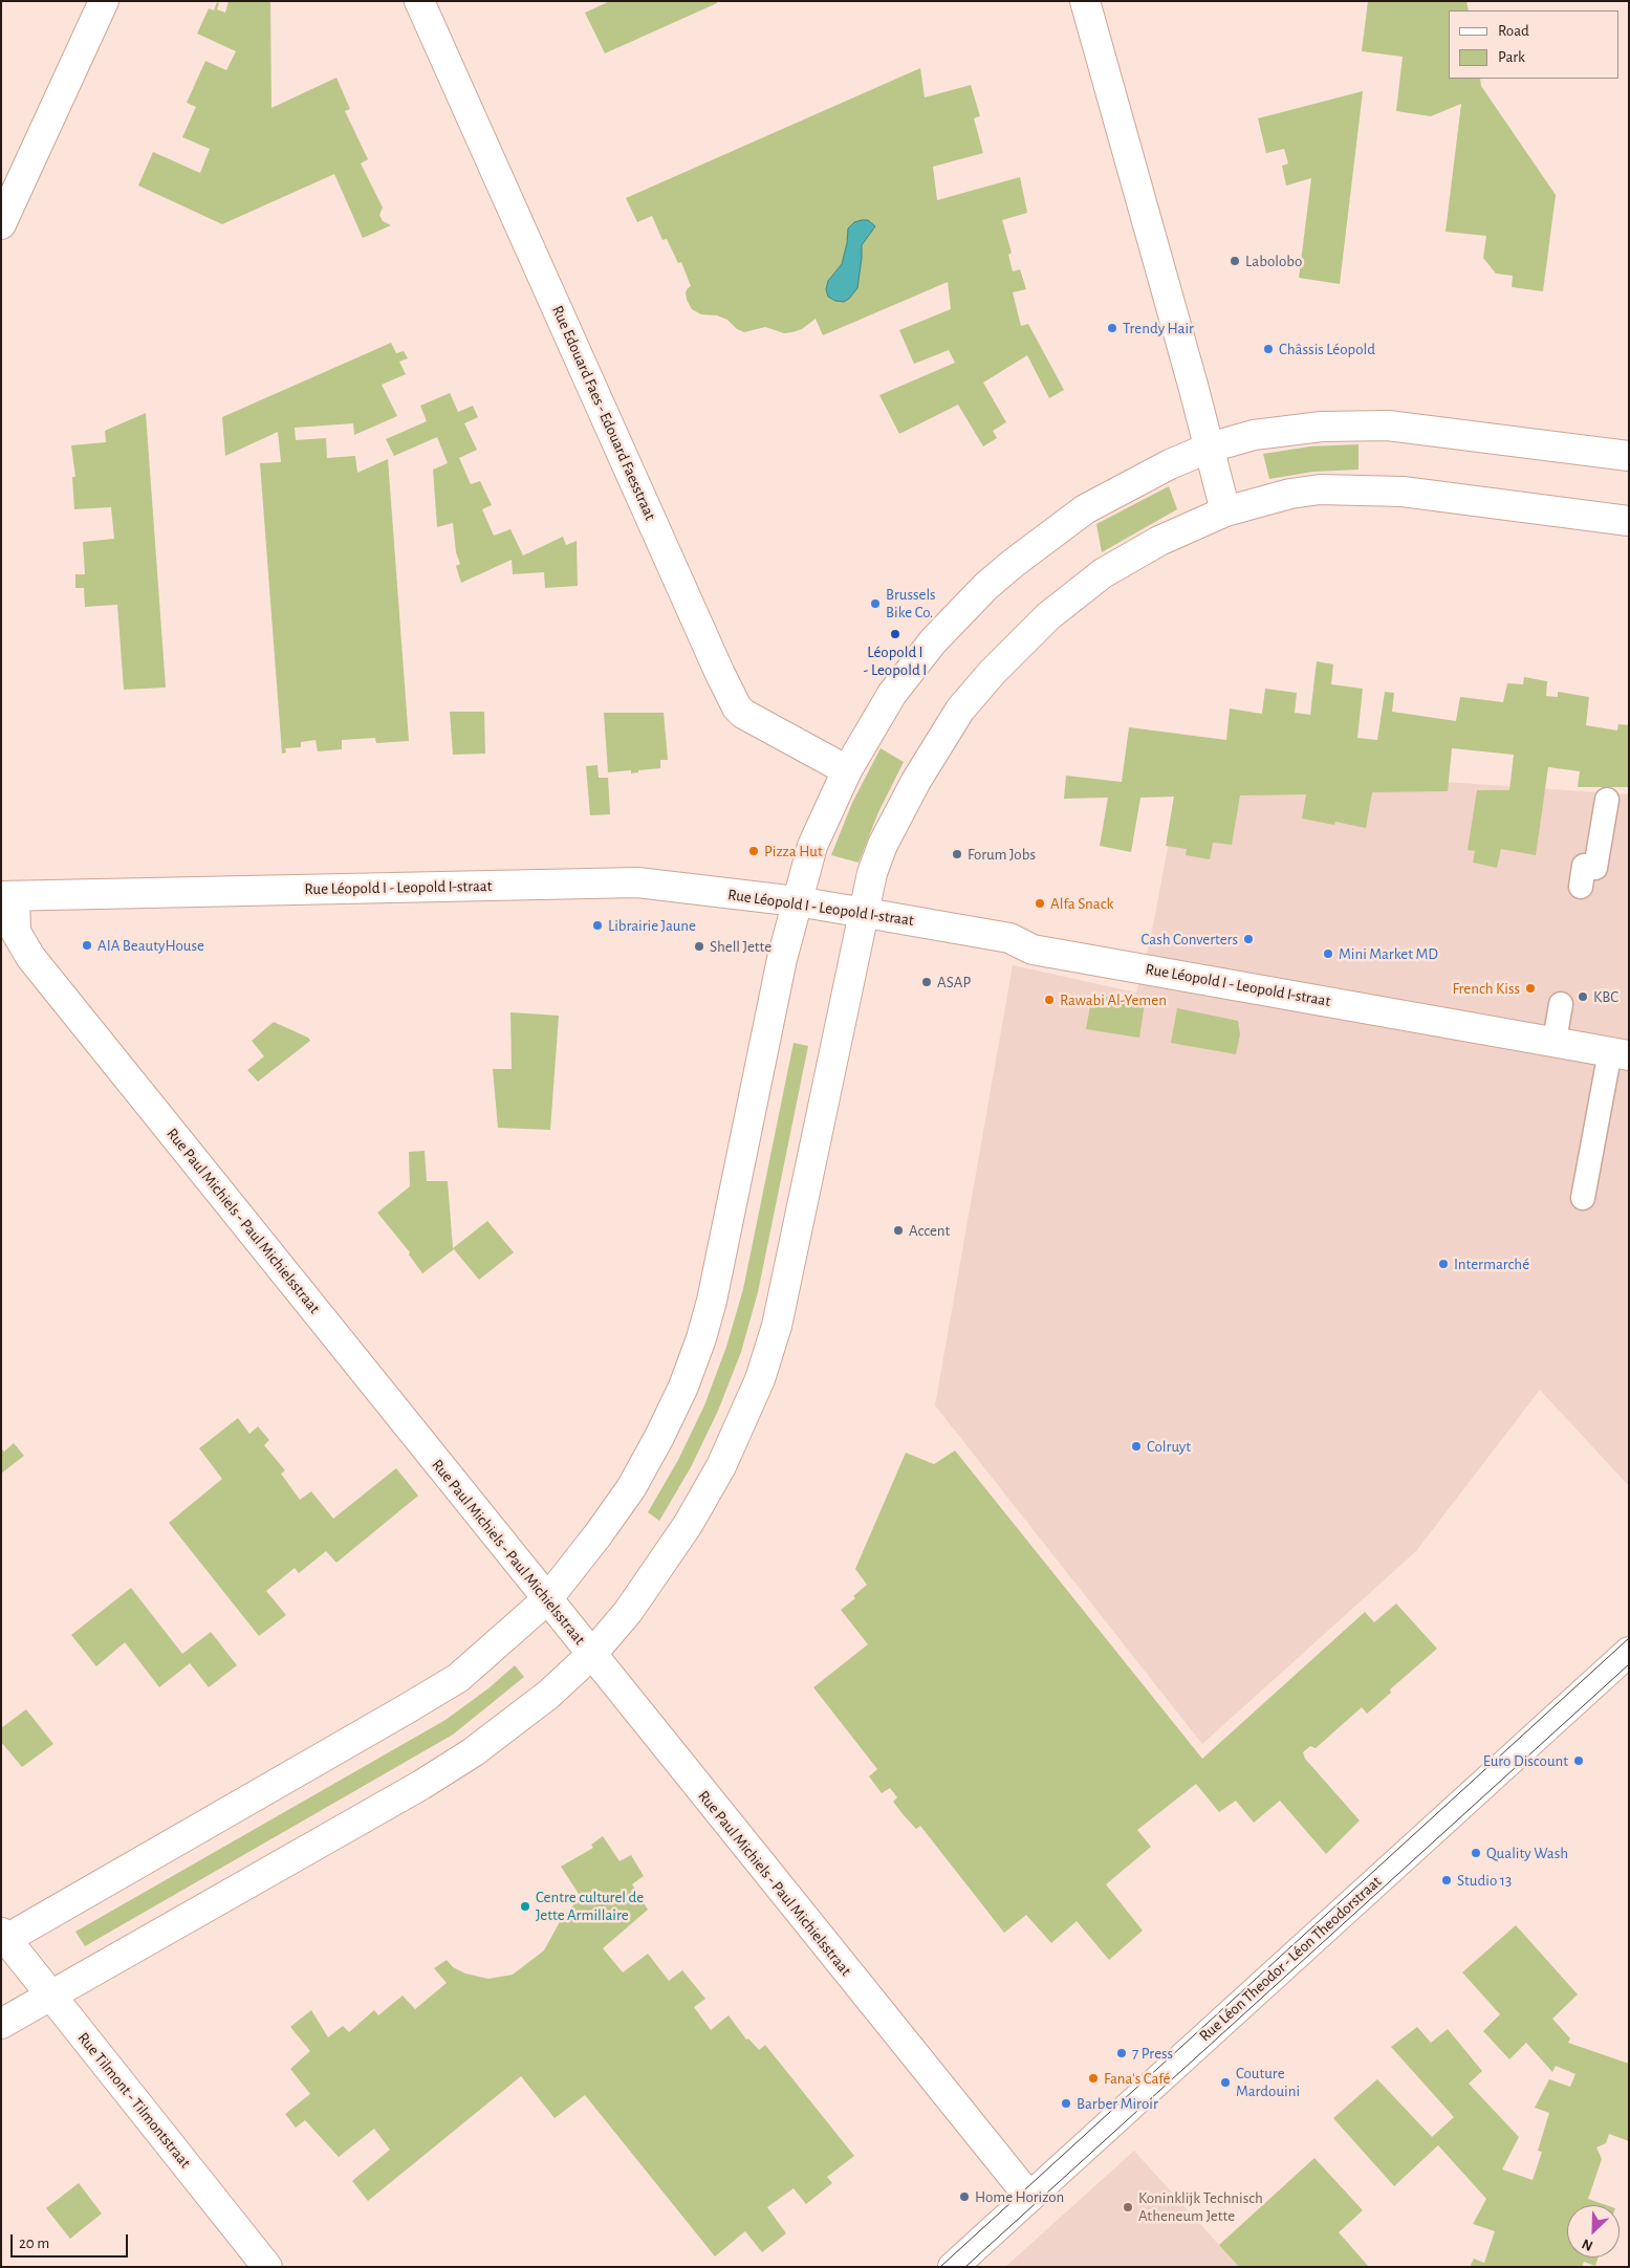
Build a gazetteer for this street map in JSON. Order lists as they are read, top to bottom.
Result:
{
  "streets": {
    "street": [
      "Rue Edouard Faes - Edouard Faesstraat",
      "Rue Léopold I - Leopold I-straat",
      "Rue Paul Michiels - Paul Michielsstraat",
      "Rue Léon Theodor - Léon Theodorstraat",
      "Rue Tilmont - Tilmontstraat"
    ]
  },
  "crossings": [
    ["Rue Léopold I - Leopold I-straat", "Rue Paul Michiels - Paul Michielsstraat"],
    ["Rue Paul Michiels - Paul Michielsstraat", "Rue Léon Theodor - Léon Theodorstraat"]
  ],
  "places": [
    "Labolobo",
    "Trendy Hair",
    "Châssis Léopold",
    "Brussels Bike Co.",
    "Léopold I - Leopold I",
    "Pizza Hut",
    "Forum Jobs",
    "Alfa Snack",
    "Librairie Jaune",
    "Cash Converters",
    "AIA BeautyHouse",
    "Shell Jette",
    "Mini Market MD",
    "ASAP",
    "French Kiss",
    "KBC",
    "Rawabi Al-Yemen",
    "Accent",
    "Intermarché",
    "Colruyt",
    "Euro Discount",
    "Quality Wash",
    "Studio 13",
    "Centre culturel de Jette Armillaire",
    "7 Press",
    "Fana's Café",
    "Couture Mardouini",
    "Barber Miroir",
    "Home Horizon",
    "Koninklijk Technisch Atheneum Jette"
  ],
  "legend": ["Road", "Park"],
  "scale_bar": "20 m",
  "north": "bottom left"
}
